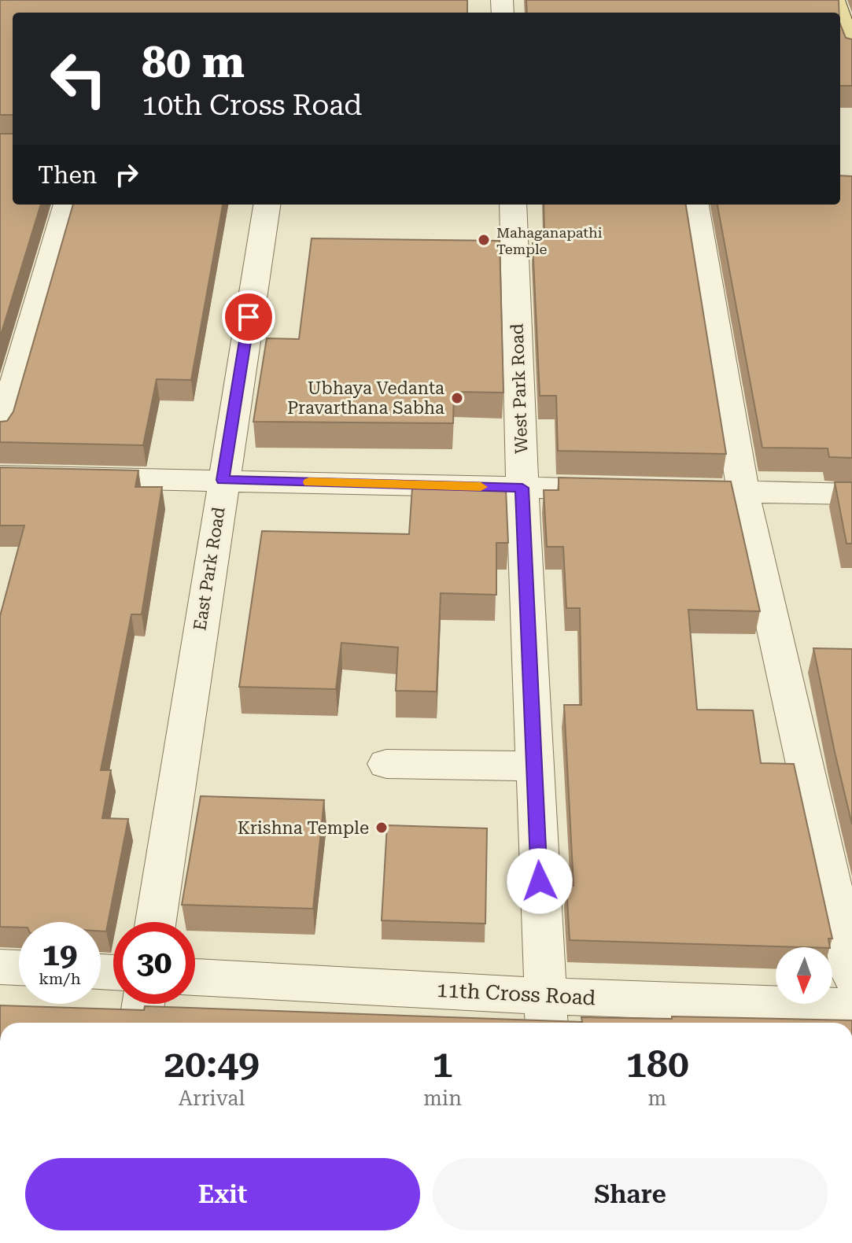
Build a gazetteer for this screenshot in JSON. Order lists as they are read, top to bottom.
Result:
{
  "streets": {
    "street": ["West Park Road", "East Park Road", "11th Cross Road"]
  },
  "crossings": [
    ["West Park Road", "11th Cross Road"]
  ],
  "places": ["Mahaganapathi Temple", "Ubhaya Vedanta Pravarthana Sabha", "Krishna Temple"],
  "north": "bottom",
  "page": {
    "turn": ["80 m", "10th Cross Road"],
    "then": "Then",
    "speed": "19 km/h",
    "limit": "30",
    "eta": [
      "20:49",
      "Arrival",
      "1",
      "min",
      "180",
      "m"
    ],
    "buttons": ["Exit", "Share"]
  }
}
